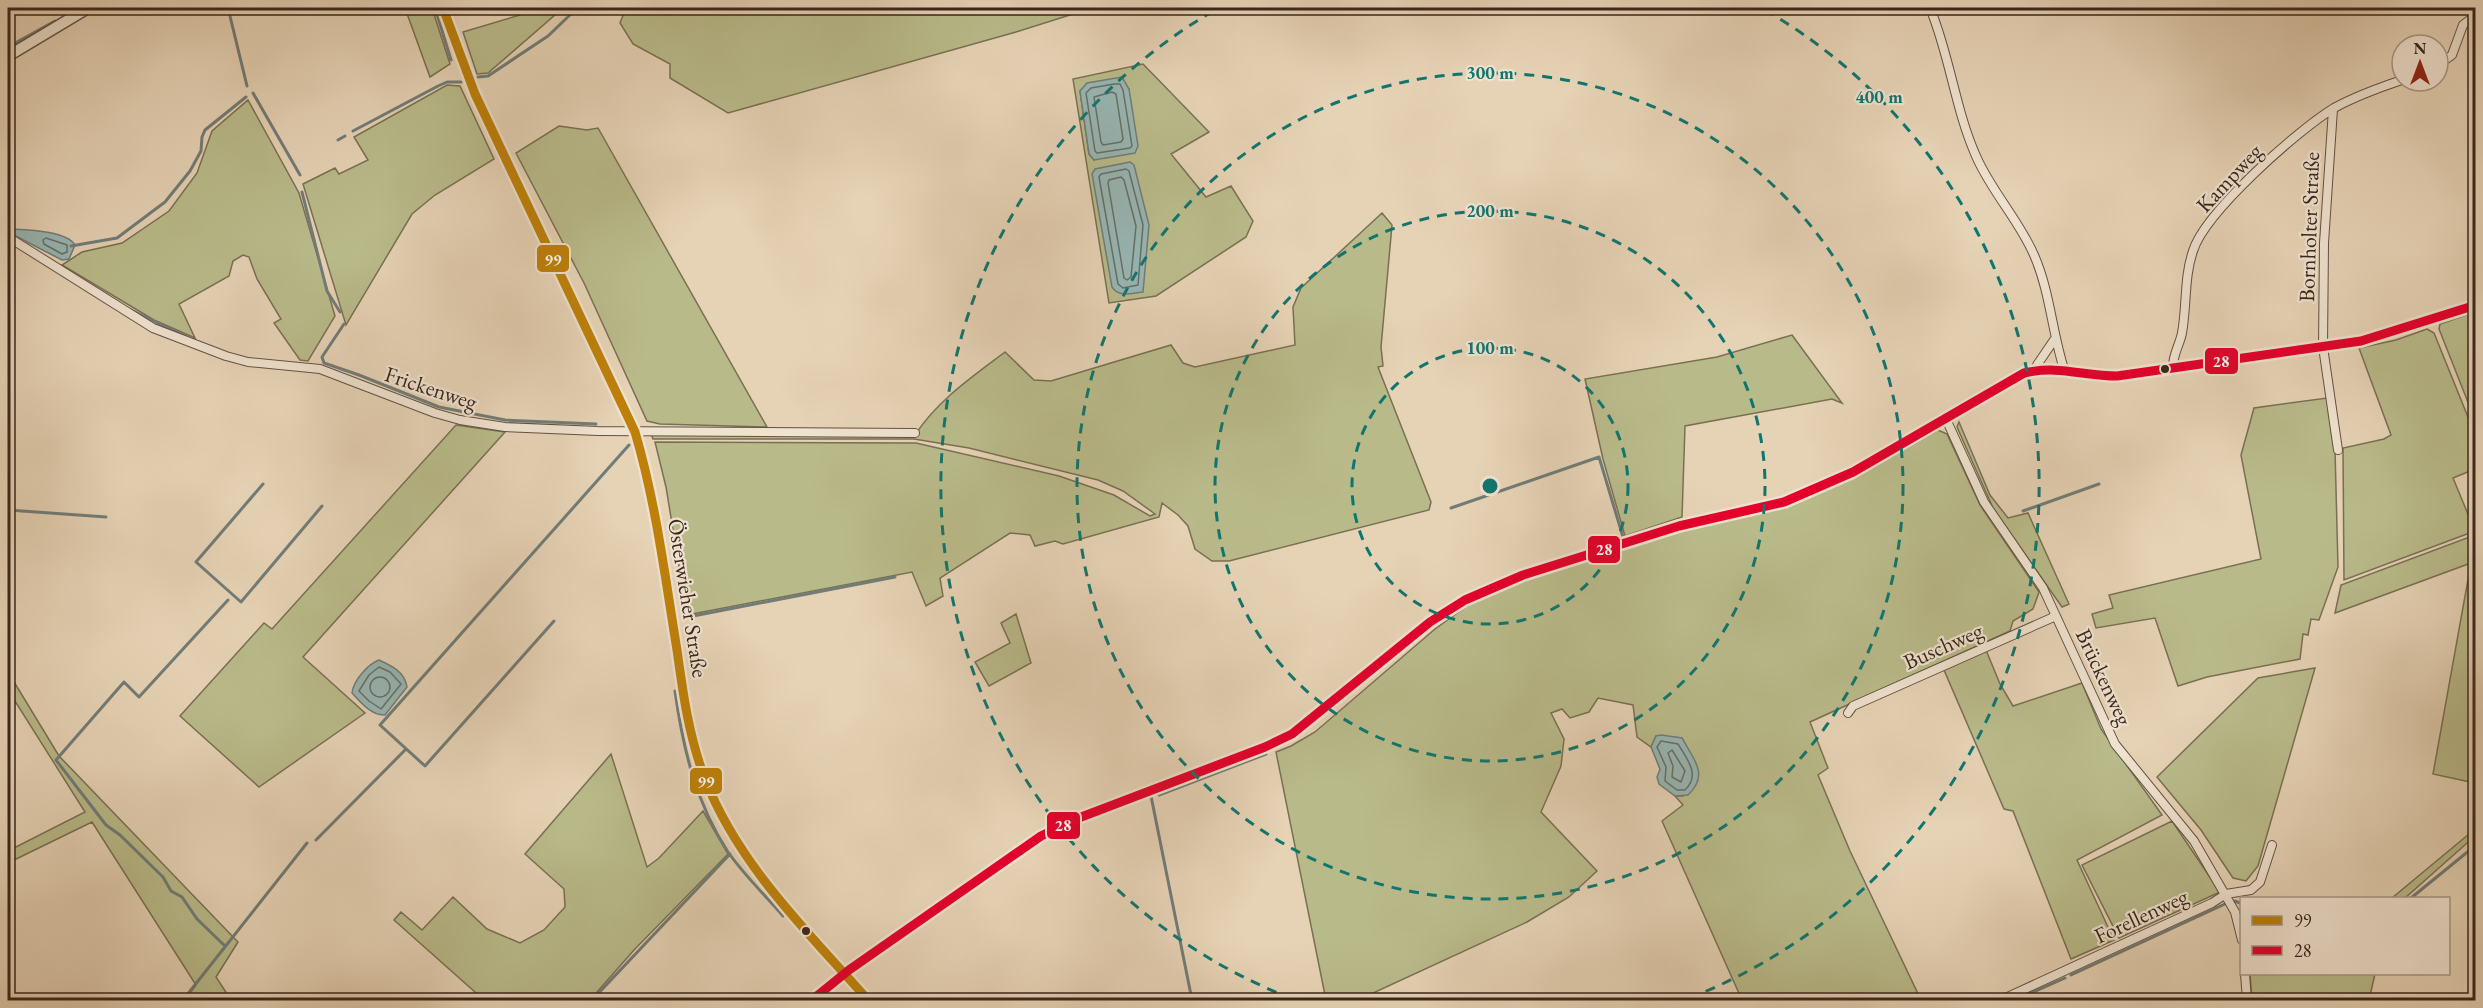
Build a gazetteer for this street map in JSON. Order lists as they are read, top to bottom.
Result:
{
  "streets": {
    "street": [
      "Kampweg",
      "Bornholter Straße",
      "Frickenweg",
      "Österwieher Straße",
      "Buschweg",
      "Brückenweg",
      "Forellenweg"
    ]
  },
  "crossings": [
    ["Kampweg", "Bornholter Straße"],
    ["Frickenweg", "Österwieher Straße"],
    ["Buschweg", "Brückenweg"],
    ["Brückenweg", "Forellenweg"]
  ],
  "lines": ["transit line 99", "transit line 28"],
  "legend": ["99", "28"],
  "north": "top",
  "rings": [
    "300 m",
    "400 m",
    "200 m",
    "100 m"
  ]
}
